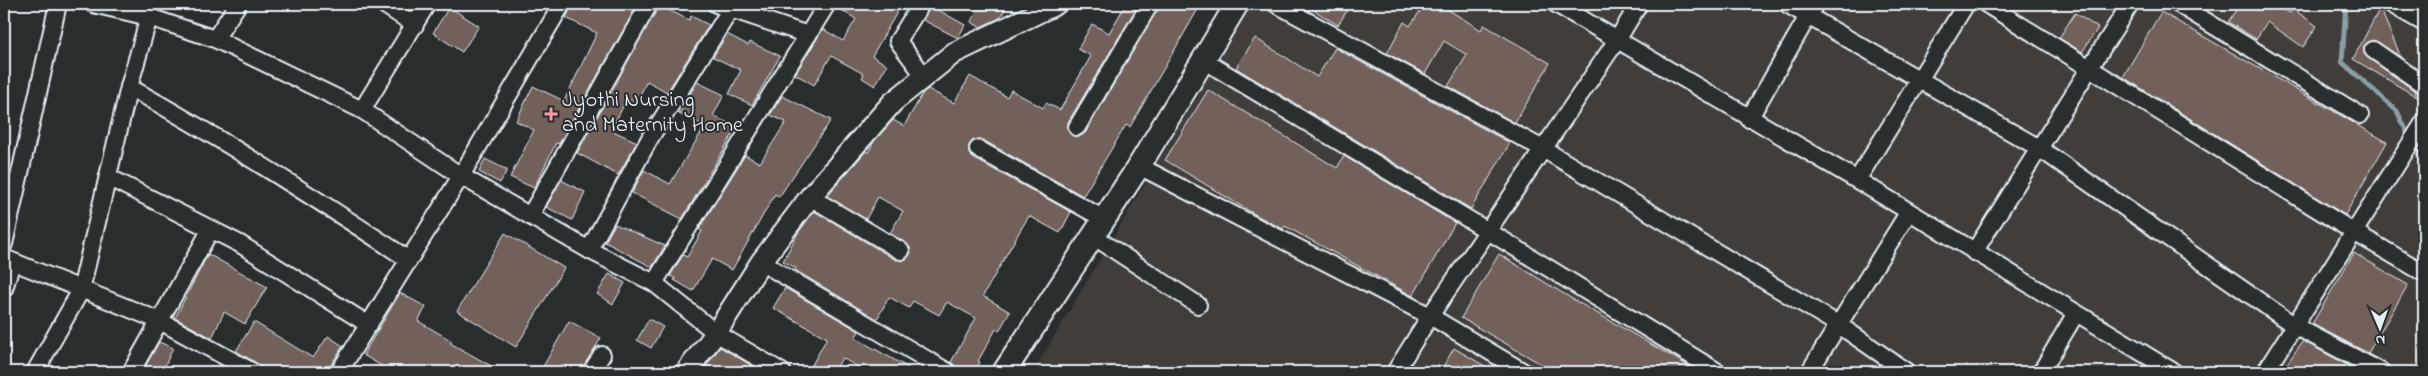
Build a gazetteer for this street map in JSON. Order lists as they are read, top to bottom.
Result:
{
  "places": {
    "health": ["Jyothi Nursing and Maternity Home"]
  },
  "north": "bottom"
}
